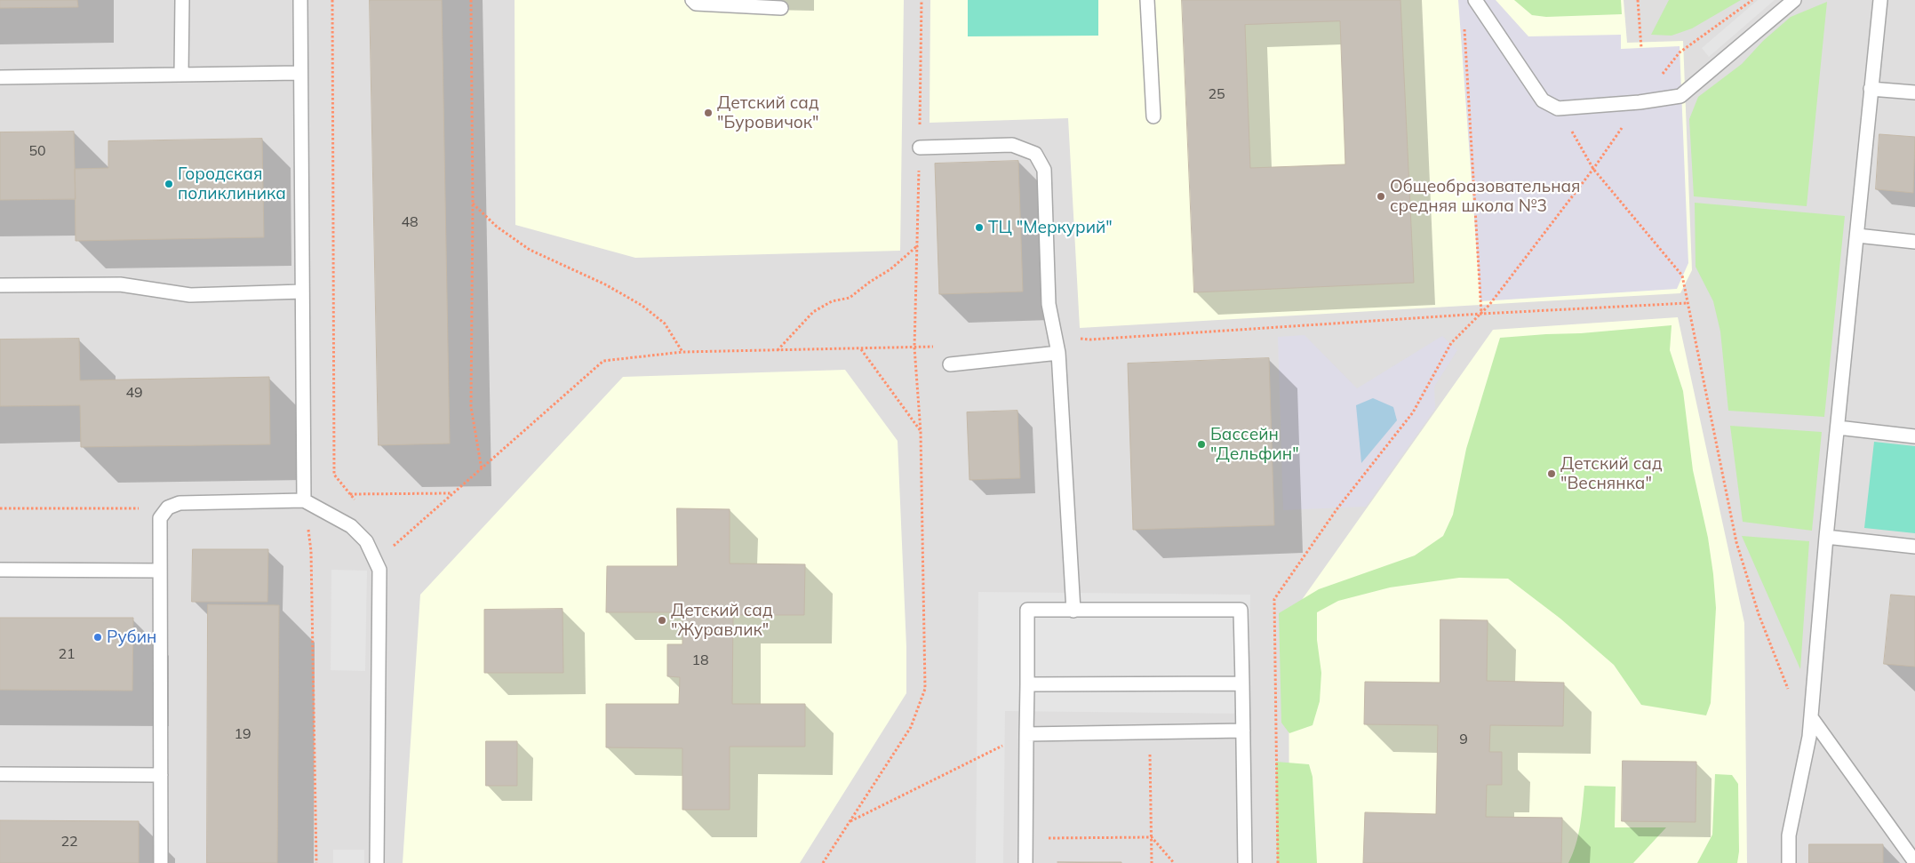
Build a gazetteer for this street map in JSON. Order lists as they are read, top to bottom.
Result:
{
  "places": [
    "Детский сад \"Буровичок\"",
    "Городская поликлиника",
    "Общеобразовательная средняя школа №3",
    "ТЦ \"Меркурий\"",
    "Бассейн \"Дельфин\"",
    "Детский сад \"Веснянка\"",
    "Детский сад \"Журавлик\"",
    "Рубин"
  ],
  "house_numbers": [
    "25",
    "50",
    "48",
    "49",
    "21",
    "18",
    "19",
    "9",
    "22"
  ]
}
